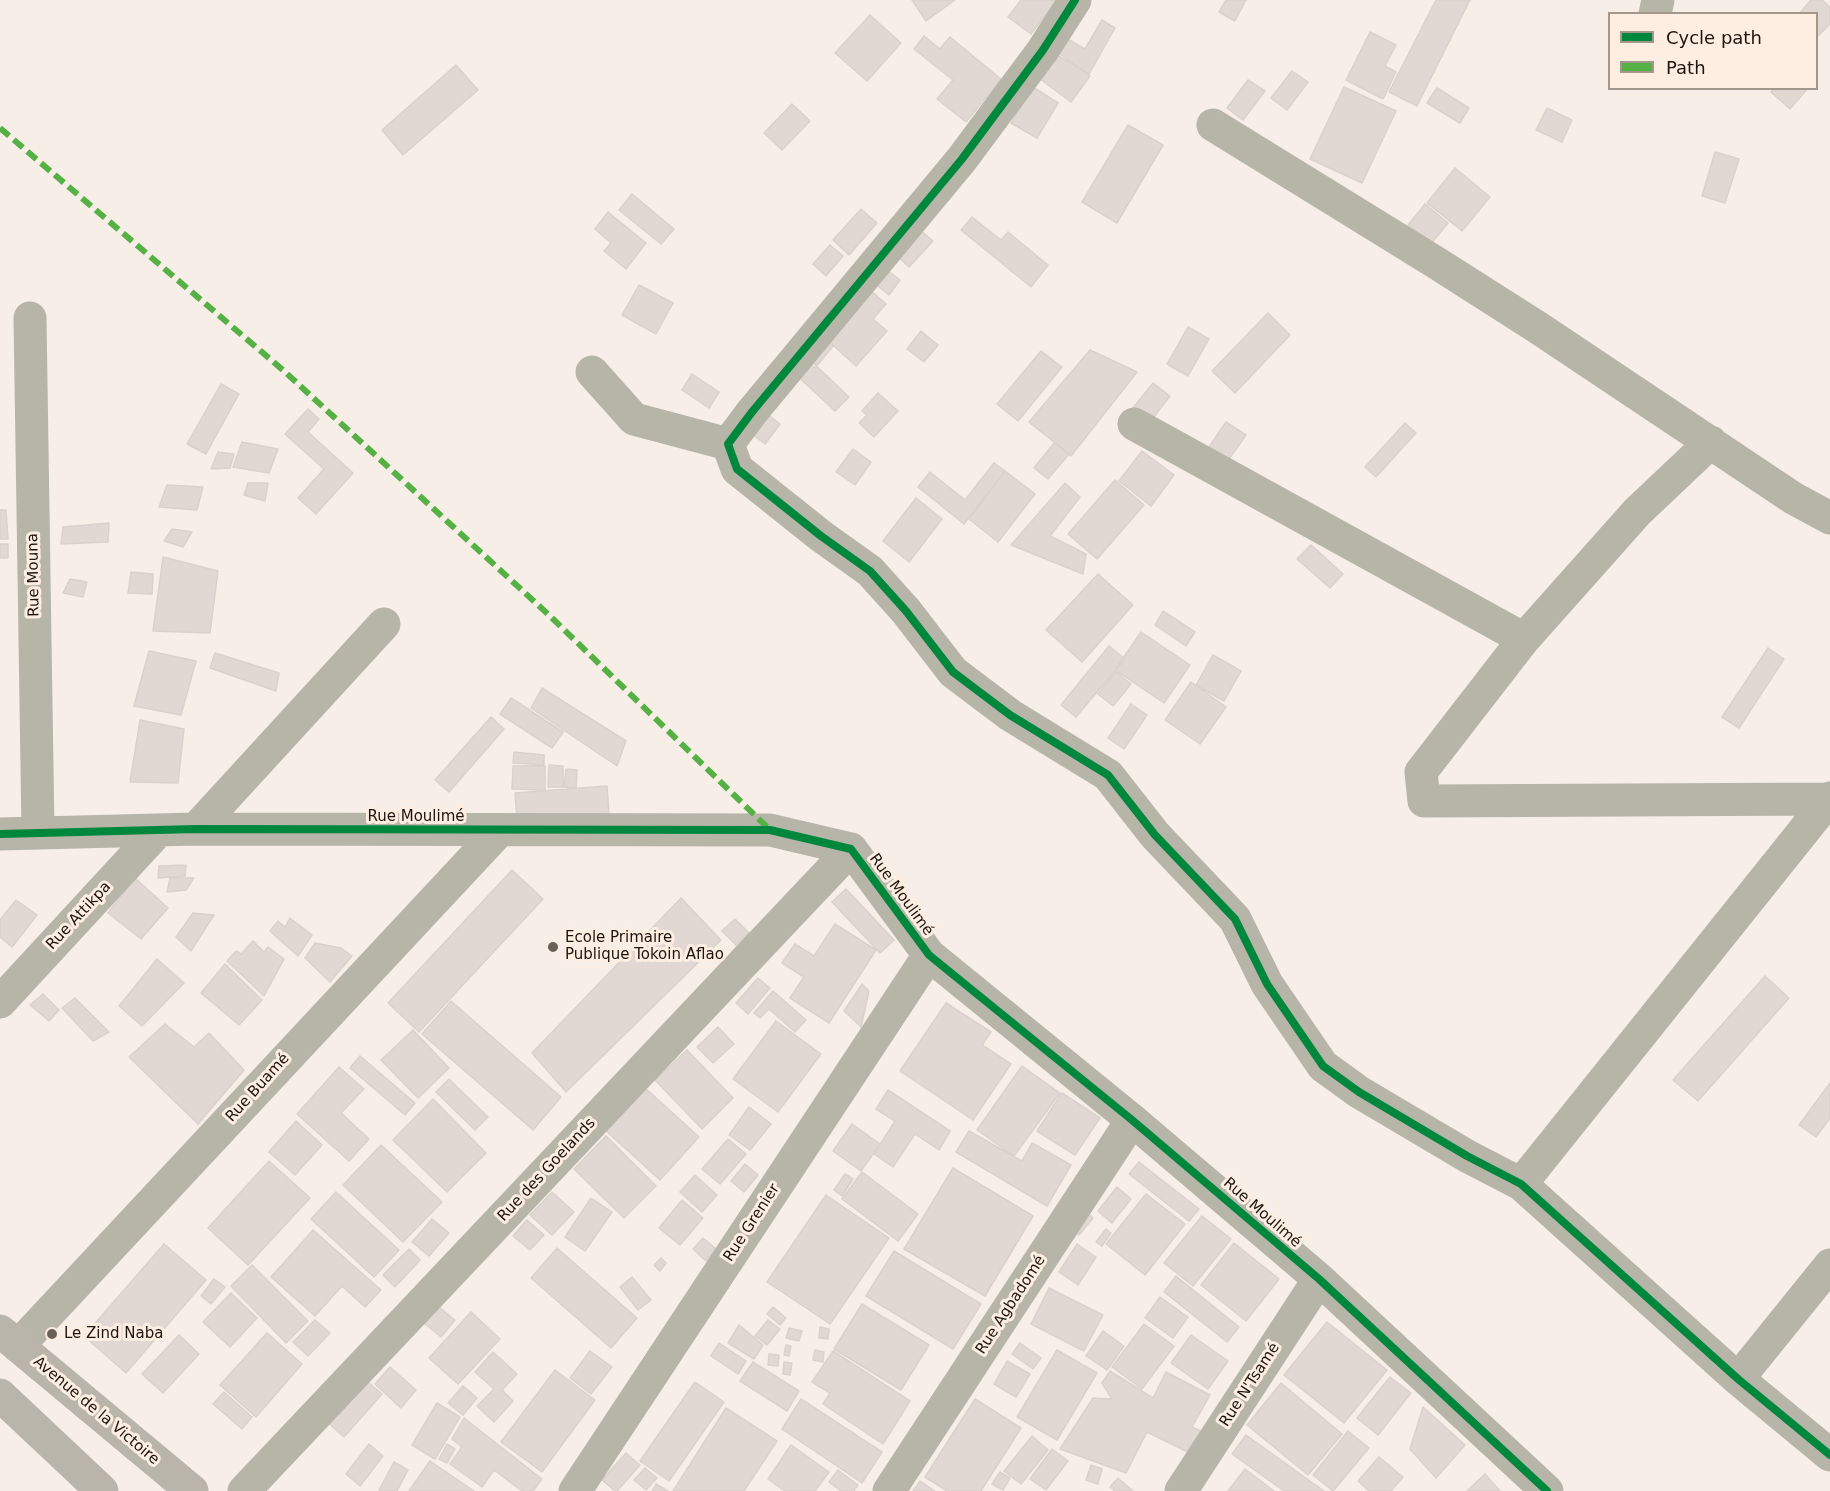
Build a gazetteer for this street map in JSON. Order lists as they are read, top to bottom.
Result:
{
  "streets": {
    "highway": ["Avenue de la Victoire"],
    "street": [
      "Rue Mouna",
      "Rue Moulimé",
      "Rue Attikpa",
      "Rue Buamé",
      "Rue des Goelands",
      "Rue Grenier",
      "Rue Agbadomé",
      "Rue N'Tsamé"
    ]
  },
  "crossings": [
    ["Rue Mouna", "Rue Moulimé"],
    ["Rue Moulimé", "Rue Attikpa"],
    ["Rue Moulimé", "Rue Buamé"],
    ["Rue Moulimé", "Rue des Goelands"],
    ["Rue Moulimé", "Rue Grenier"],
    ["Rue Moulimé", "Rue Agbadomé"],
    ["Rue Moulimé", "Rue N'Tsamé"],
    ["Rue Buamé", "Avenue de la Victoire"]
  ],
  "places": ["Ecole Primaire Publique Tokoin Aflao", "Le Zind Naba"],
  "legend": ["Cycle path", "Path"]
}
